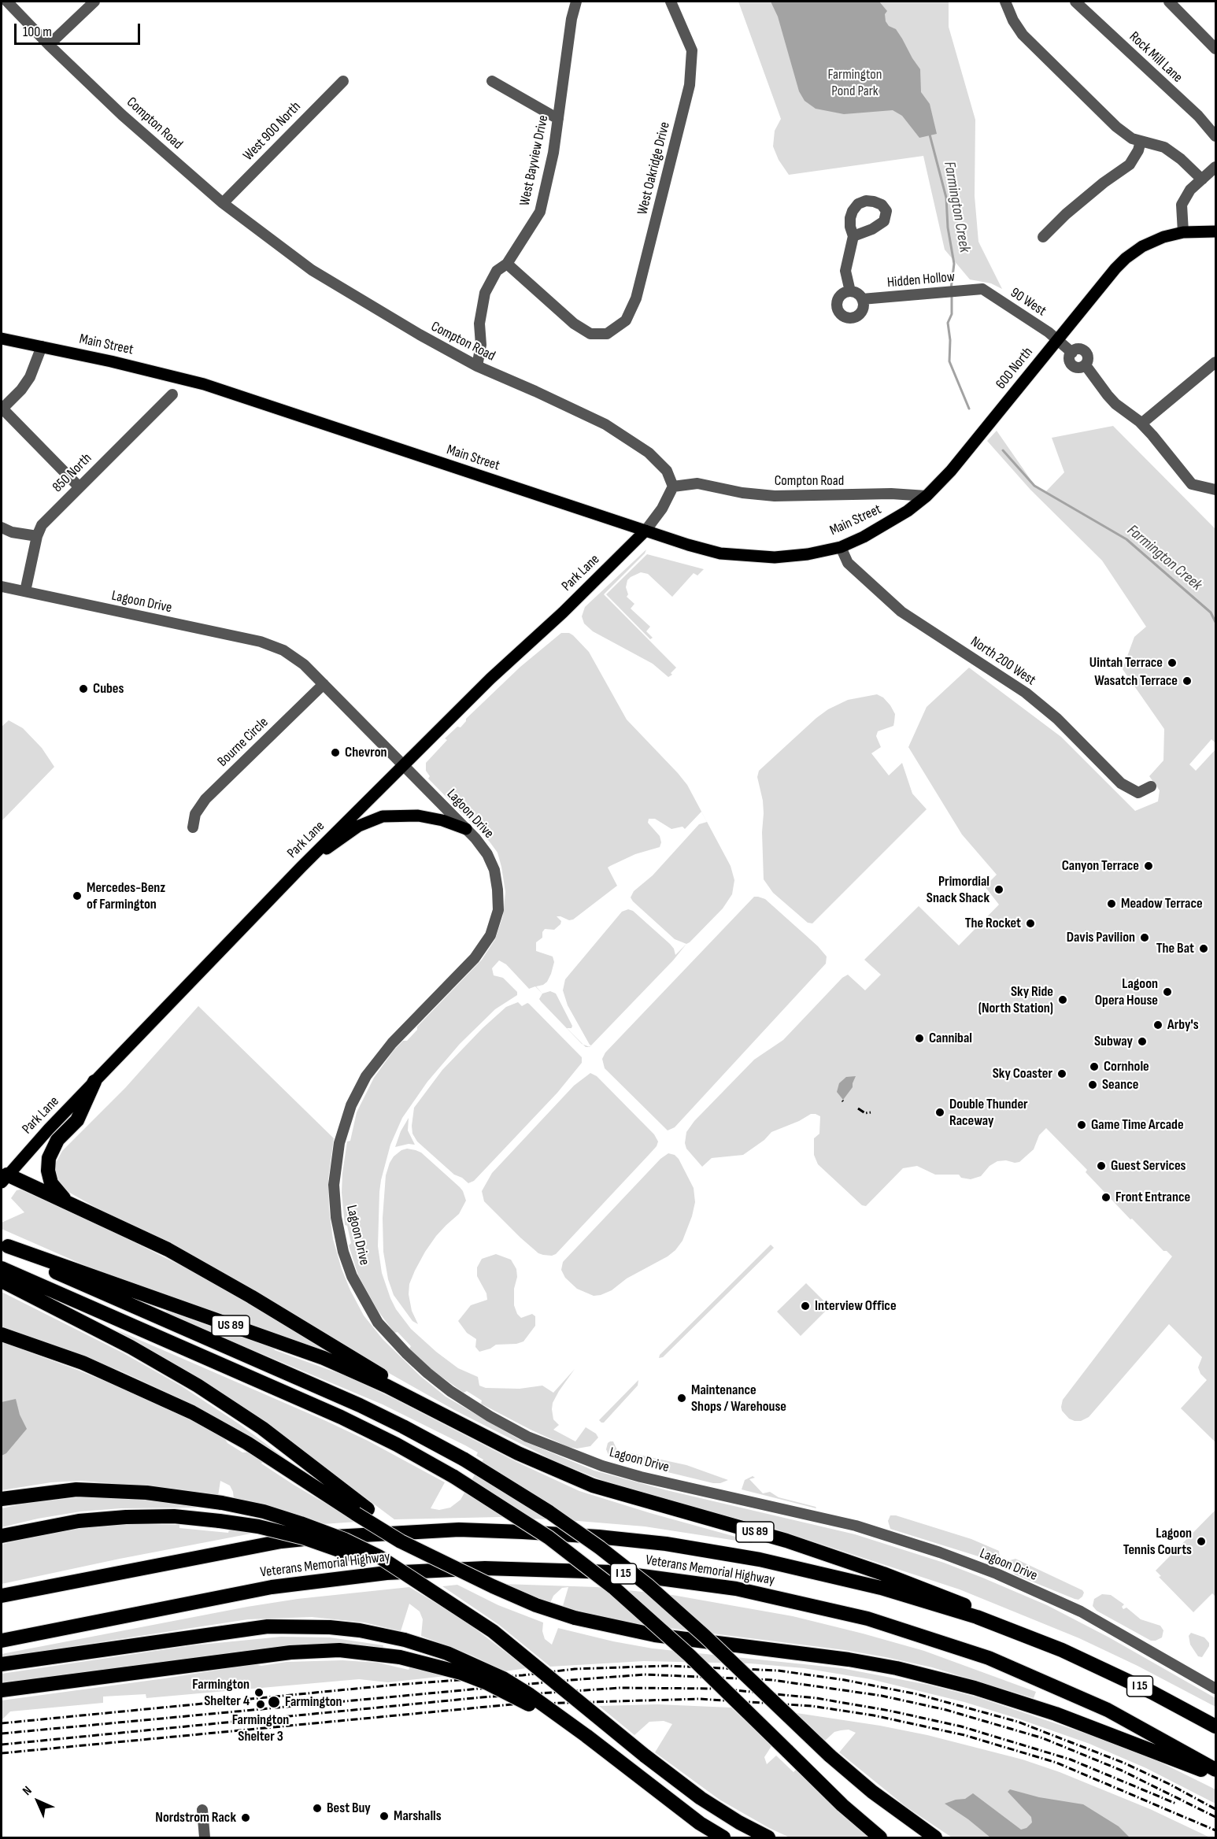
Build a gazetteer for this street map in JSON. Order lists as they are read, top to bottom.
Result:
{
  "streets": {
    "highway": ["US 89", "Veterans Memorial Highway", "I 15"],
    "main road": ["Main Street", "600 North", "Park Lane"],
    "street": [
      "Rock Mill Lane",
      "Compton Road",
      "West 900 North",
      "West Bayview Drive",
      "West Oakridge Drive",
      "Hidden Hollow",
      "90 West",
      "850 North",
      "Lagoon Drive",
      "North 200 West",
      "Bourne Circle"
    ]
  },
  "crossings": [
    ["Compton Road", "West 900 North"],
    ["Compton Road", "West Bayview Drive"],
    ["Compton Road", "Main Street"],
    ["Compton Road", "600 North"],
    ["West Bayview Drive", "West Oakridge Drive"],
    ["Hidden Hollow", "90 West"],
    ["90 West", "600 North"],
    ["Main Street", "600 North"],
    ["Main Street", "Park Lane"],
    ["Main Street", "North 200 West"],
    ["850 North", "Lagoon Drive"],
    ["Park Lane", "Lagoon Drive"],
    ["Lagoon Drive", "Bourne Circle"],
    ["US 89", "Veterans Memorial Highway"]
  ],
  "water": ["Farmington Creek"],
  "parks": ["Farmington Pond Park"],
  "places": [
    "Uintah Terrace",
    "Wasatch Terrace",
    "Cubes",
    "Chevron",
    "Canyon Terrace",
    "Primordial Snack Shack",
    "Mercedes-Benz of Farmington",
    "Meadow Terrace",
    "The Rocket",
    "Davis Pavilion",
    "The Bat",
    "Lagoon Opera House",
    "Sky Ride (North Station)",
    "Arby's",
    "Cannibal",
    "Subway",
    "Cornhole",
    "Sky Coaster",
    "Seance",
    "Double Thunder Raceway",
    "Game Time Arcade",
    "Guest Services",
    "Front Entrance",
    "Interview Office",
    "Maintenance Shops / Warehouse",
    "Lagoon Tennis Courts",
    "Farmington Shelter 4",
    "Farmington",
    "Farmington Shelter 3",
    "Best Buy",
    "Marshalls",
    "Nordstrom Rack"
  ],
  "scale_bar": "100 m",
  "north": "top left"
}
